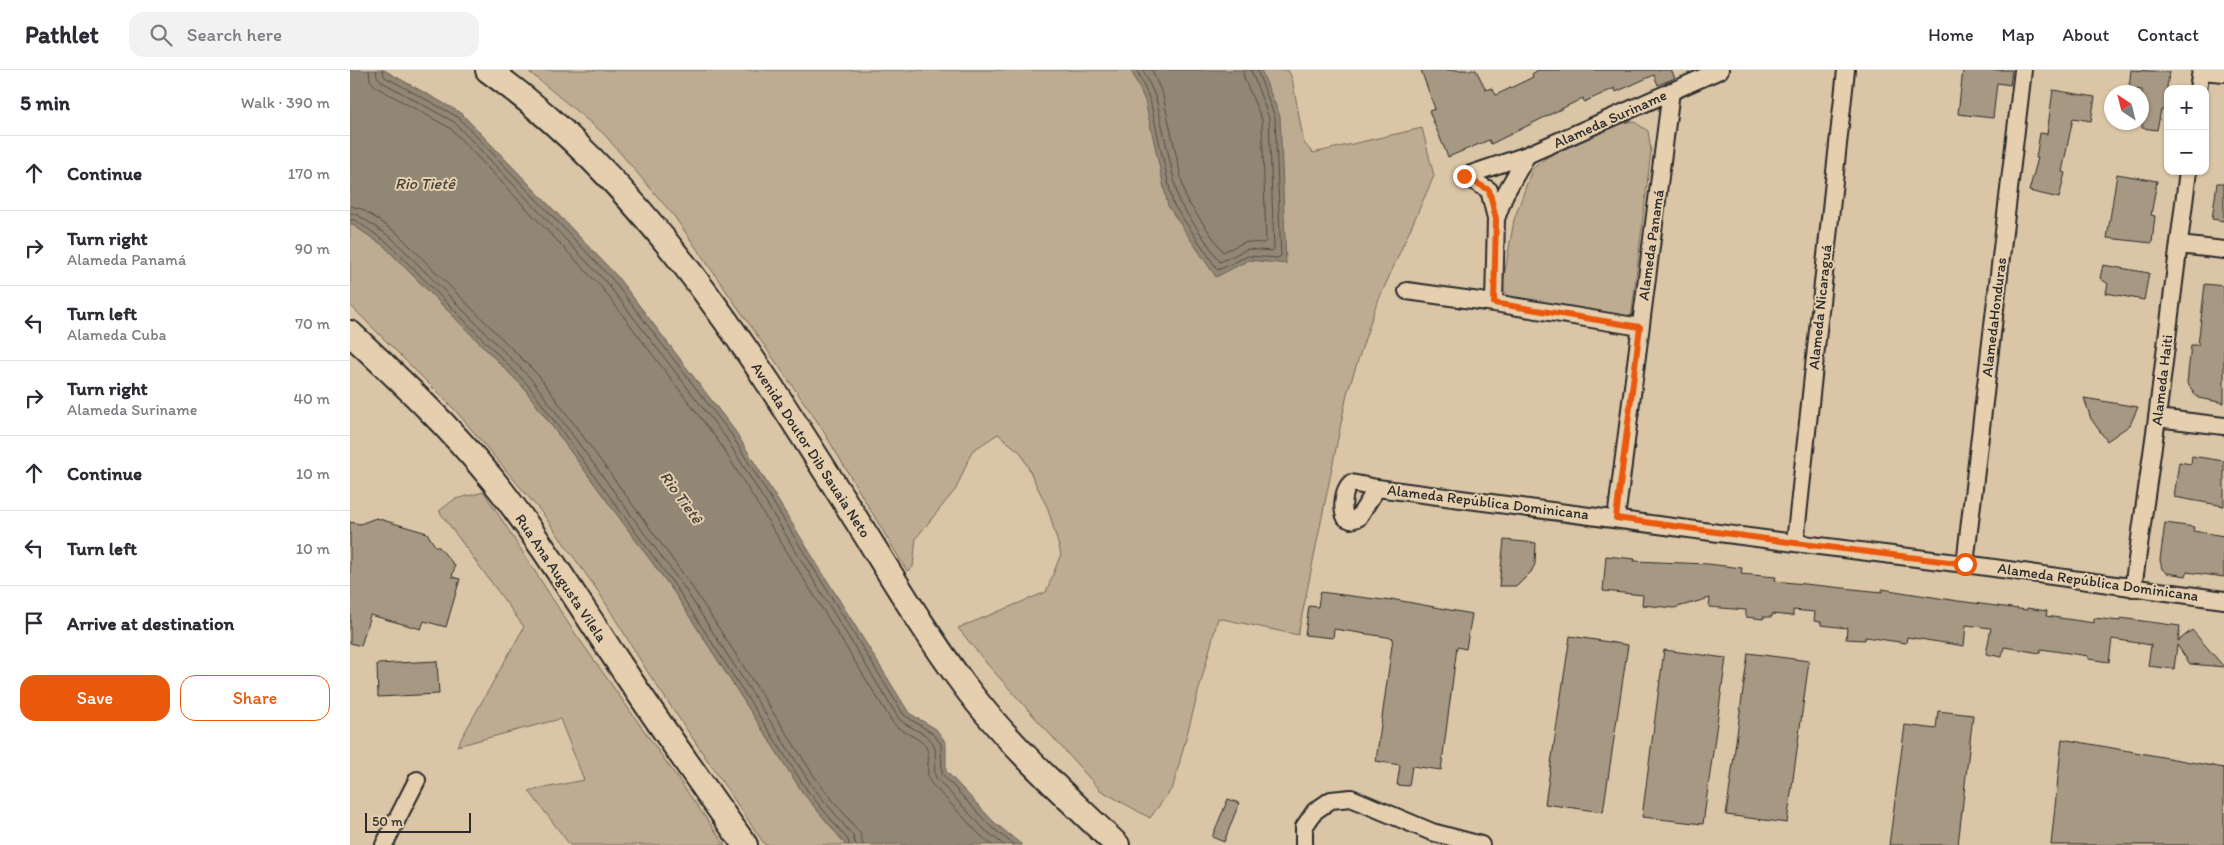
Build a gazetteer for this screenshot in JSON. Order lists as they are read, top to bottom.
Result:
{
  "streets": {
    "main road": ["Avenida Doutor Dib Sauaia Neto", "Rua Ana Augusta Vilela"],
    "street": [
      "Alameda Suriname",
      "Alameda Panamá",
      "Alameda Nicaraguá",
      "AlamedaHonduras",
      "Alameda Haiti",
      "Alameda República Dominicana"
    ]
  },
  "crossings": [
    ["Alameda Suriname", "Alameda Panamá"],
    ["Alameda Panamá", "Alameda República Dominicana"],
    ["Alameda Nicaraguá", "Alameda República Dominicana"],
    ["AlamedaHonduras", "Alameda República Dominicana"],
    ["Alameda Haiti", "Alameda República Dominicana"]
  ],
  "water": ["Rio Tietê"],
  "scale_bar": "50 m",
  "north": "top left",
  "page": {
    "header": "Pathlet",
    "search": "Search here",
    "nav": [
      "Home",
      "Map",
      "About",
      "Contact"
    ],
    "heading": ["5 min", "Walk · 390 m"],
    "map_buttons": ["+", "−"],
    "list": [
      ["Continue", "170 m"],
      ["Turn right", "Alameda Panamá", "90 m"],
      ["Turn left", "Alameda Cuba", "70 m"],
      ["Turn right", "Alameda Suriname", "40 m"],
      ["Continue", "10 m"],
      ["Turn left", "10 m"],
      "Arrive at destination"
    ],
    "buttons": ["Save", "Share"],
    "scale": "50 m"
  }
}
